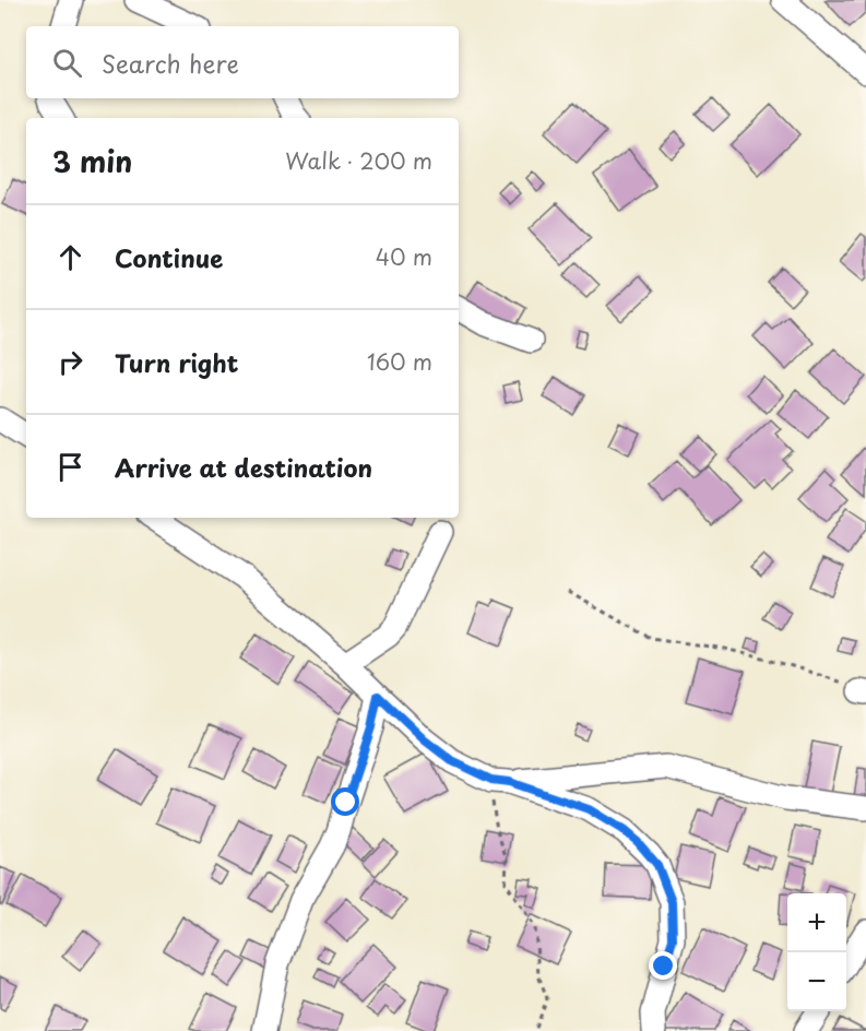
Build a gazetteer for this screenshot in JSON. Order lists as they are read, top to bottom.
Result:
{
  "page": {
    "search": "Search here",
    "heading": ["3 min", "Walk · 200 m"],
    "list": [
      ["Continue", "40 m"],
      ["Turn right", "160 m"],
      "Arrive at destination"
    ],
    "map_buttons": ["+", "−"]
  }
}
